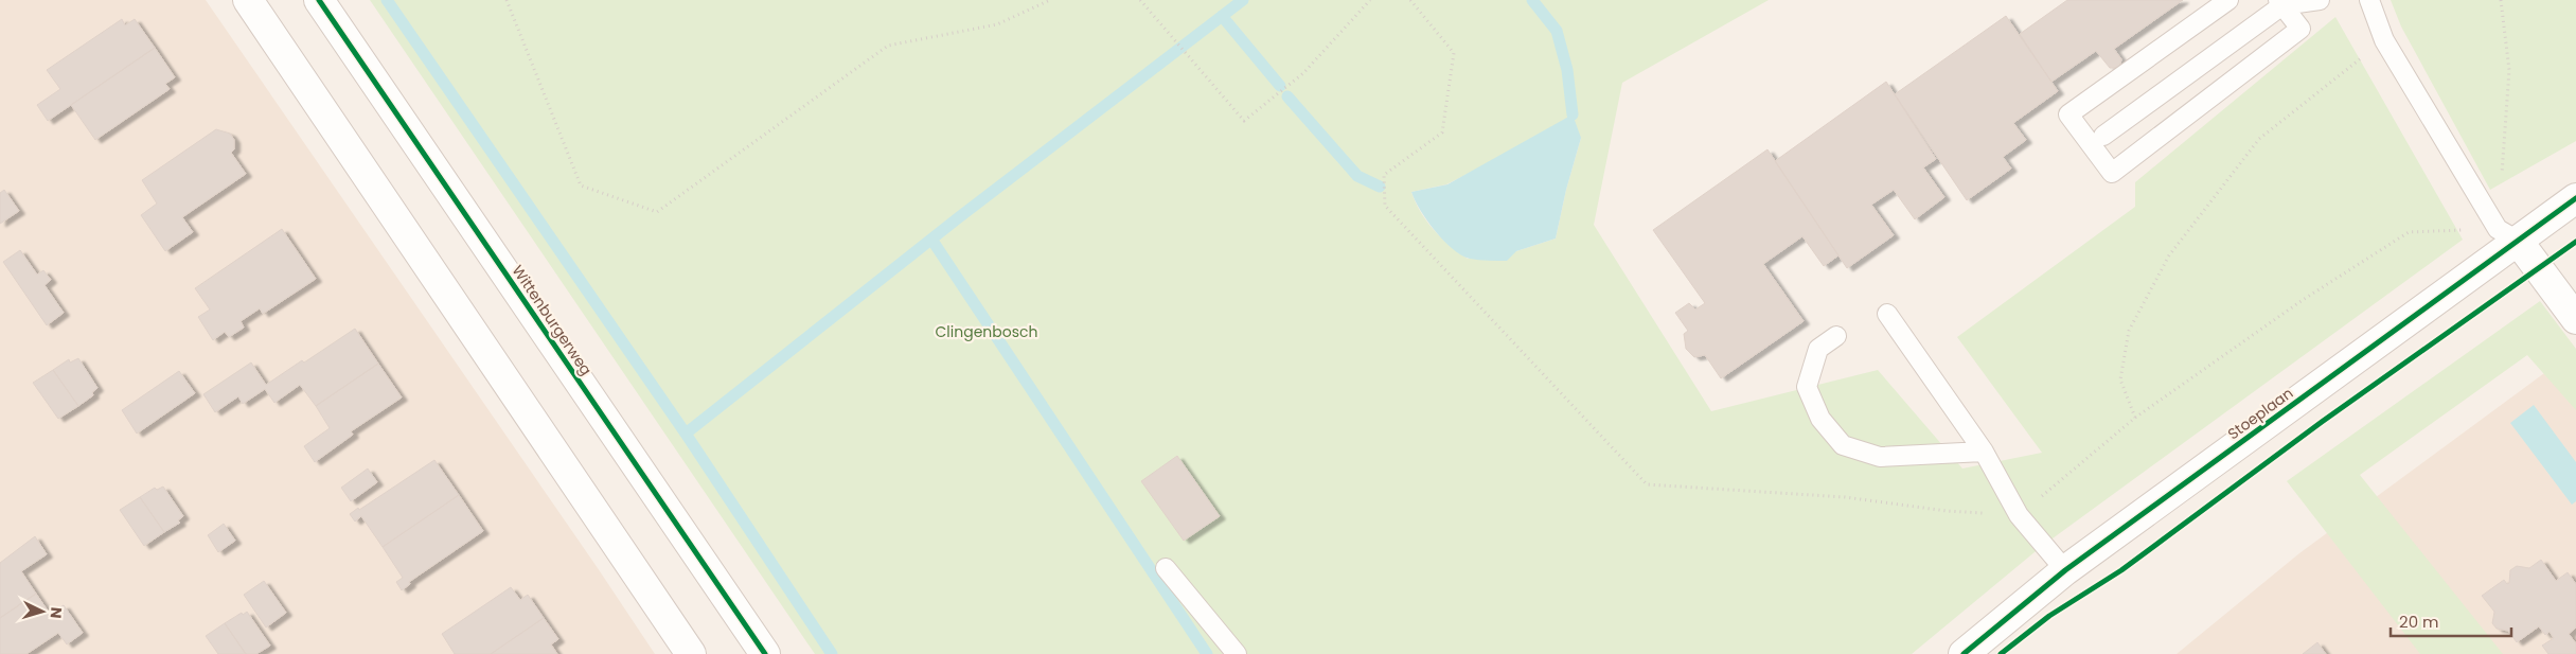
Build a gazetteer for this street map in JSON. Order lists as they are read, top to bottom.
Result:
{
  "streets": {
    "street": ["Wittenburgerweg", "Stoeplaan"]
  },
  "parks": ["Clingenbosch"],
  "scale_bar": "20 m",
  "north": "right"
}
